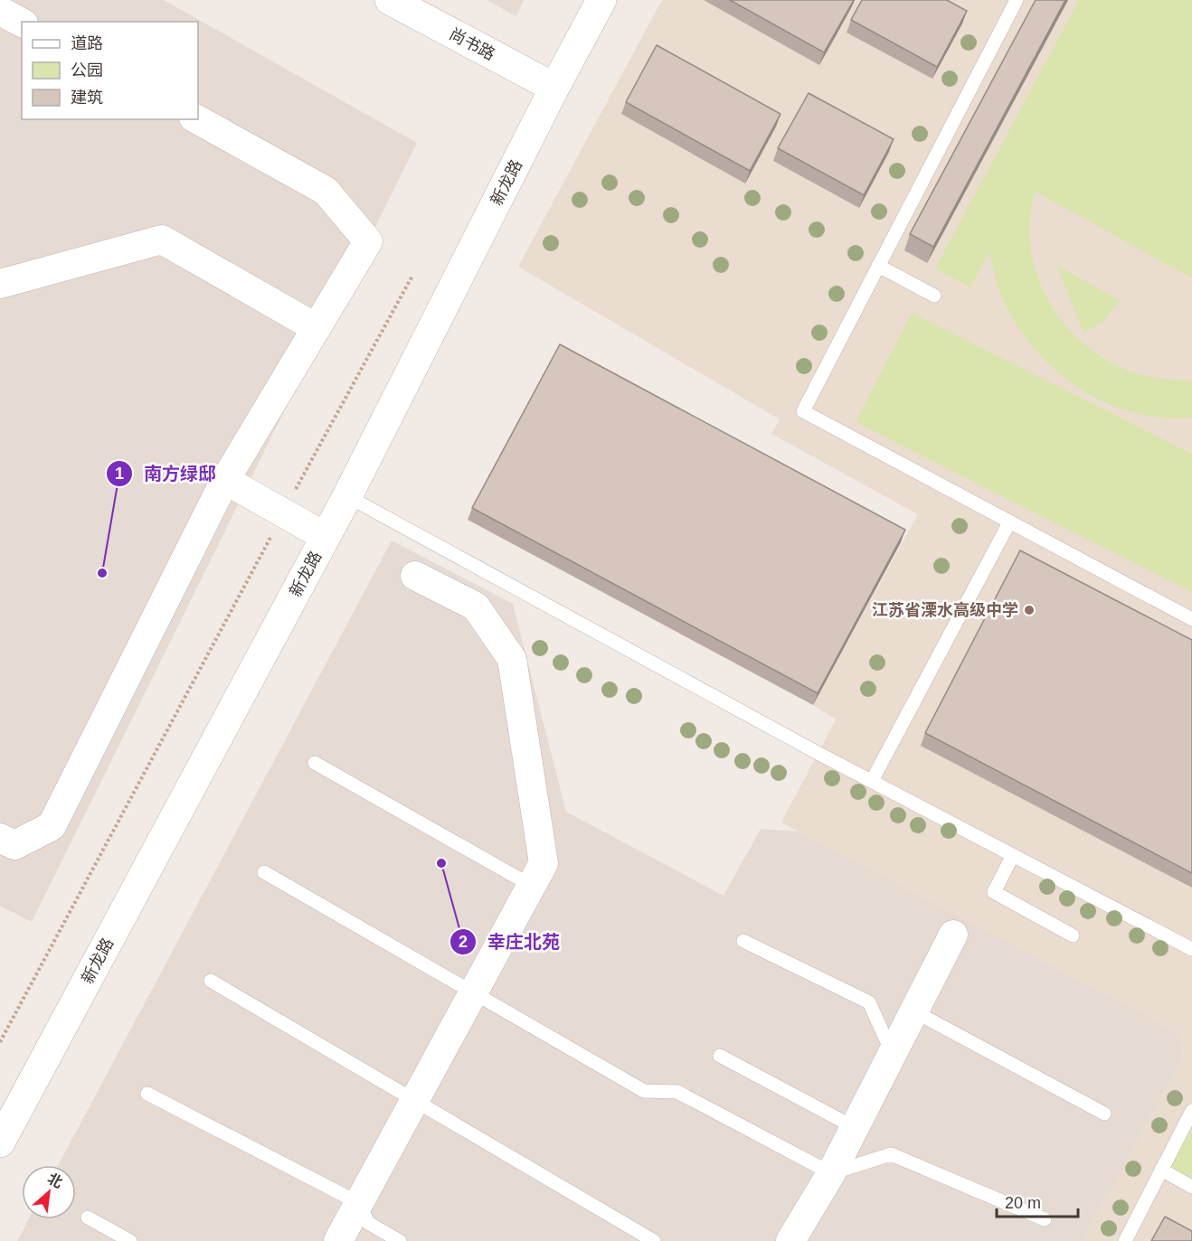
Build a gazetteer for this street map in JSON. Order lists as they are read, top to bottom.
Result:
{
  "streets": {
    "street": ["尚书路", "新龙路"]
  },
  "crossings": [
    ["尚书路", "新龙路"]
  ],
  "places": ["南方绿邸", "江苏省溧水高级中学", "幸庄北苑"],
  "legend": ["道路", "公园", "建筑"],
  "scale_bar": "20 m",
  "north": "top right"
}
